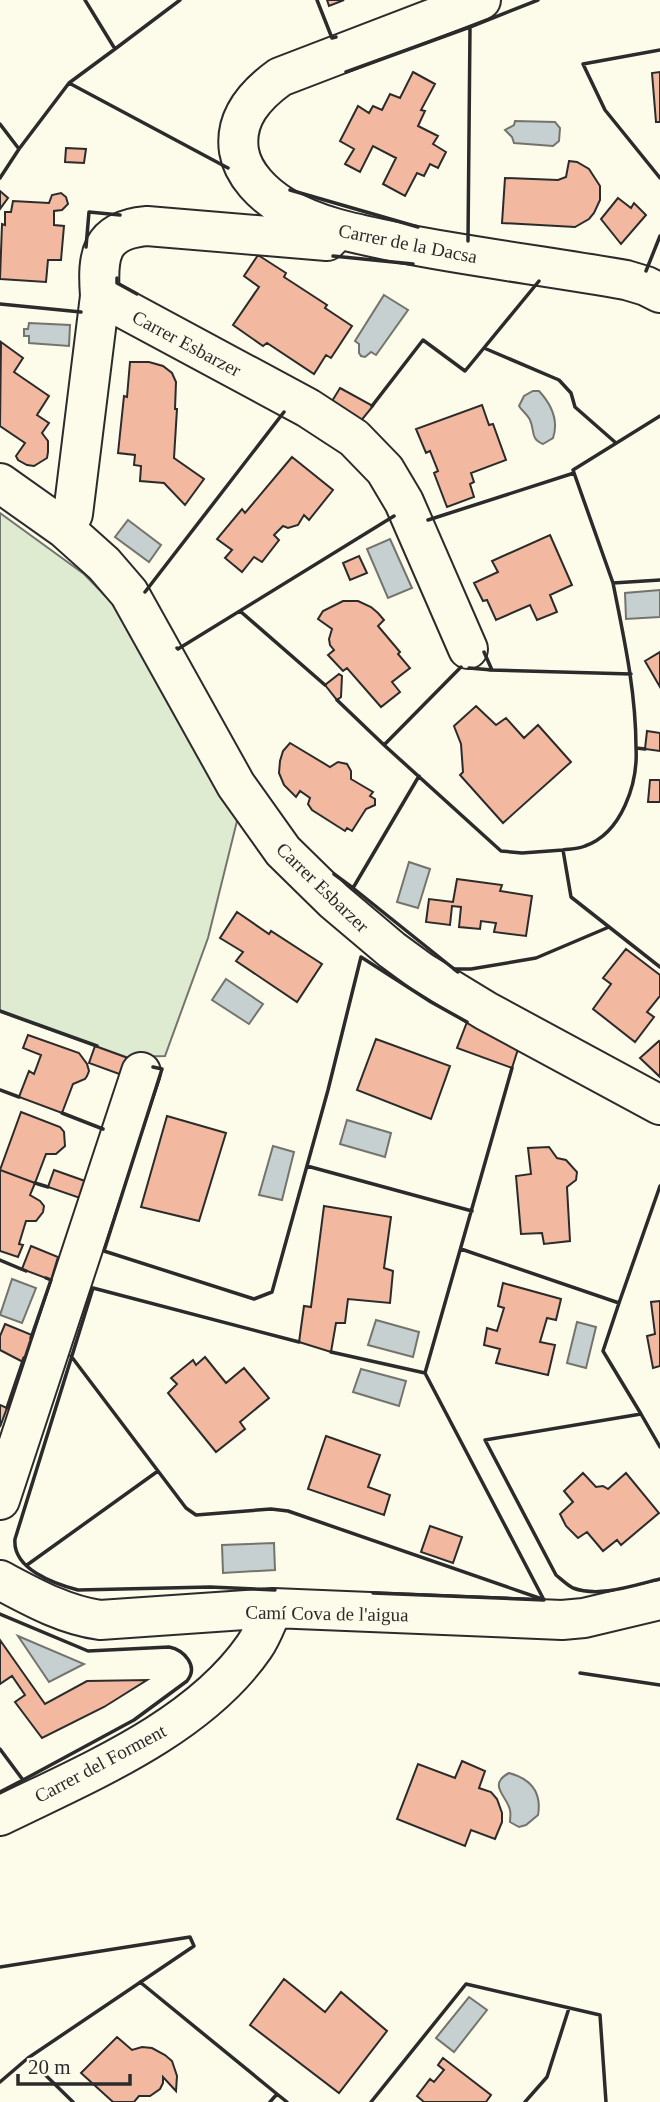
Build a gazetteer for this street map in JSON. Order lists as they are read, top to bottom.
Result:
{
  "streets": {
    "street": [
      "Carrer de la Dacsa",
      "Carrer Esbarzer",
      "Camí Cova de l'aigua",
      "Carrer del Forment"
    ]
  },
  "crossings": [
    ["Camí Cova de l'aigua", "Carrer del Forment"]
  ],
  "scale_bar": "20 m"
}
